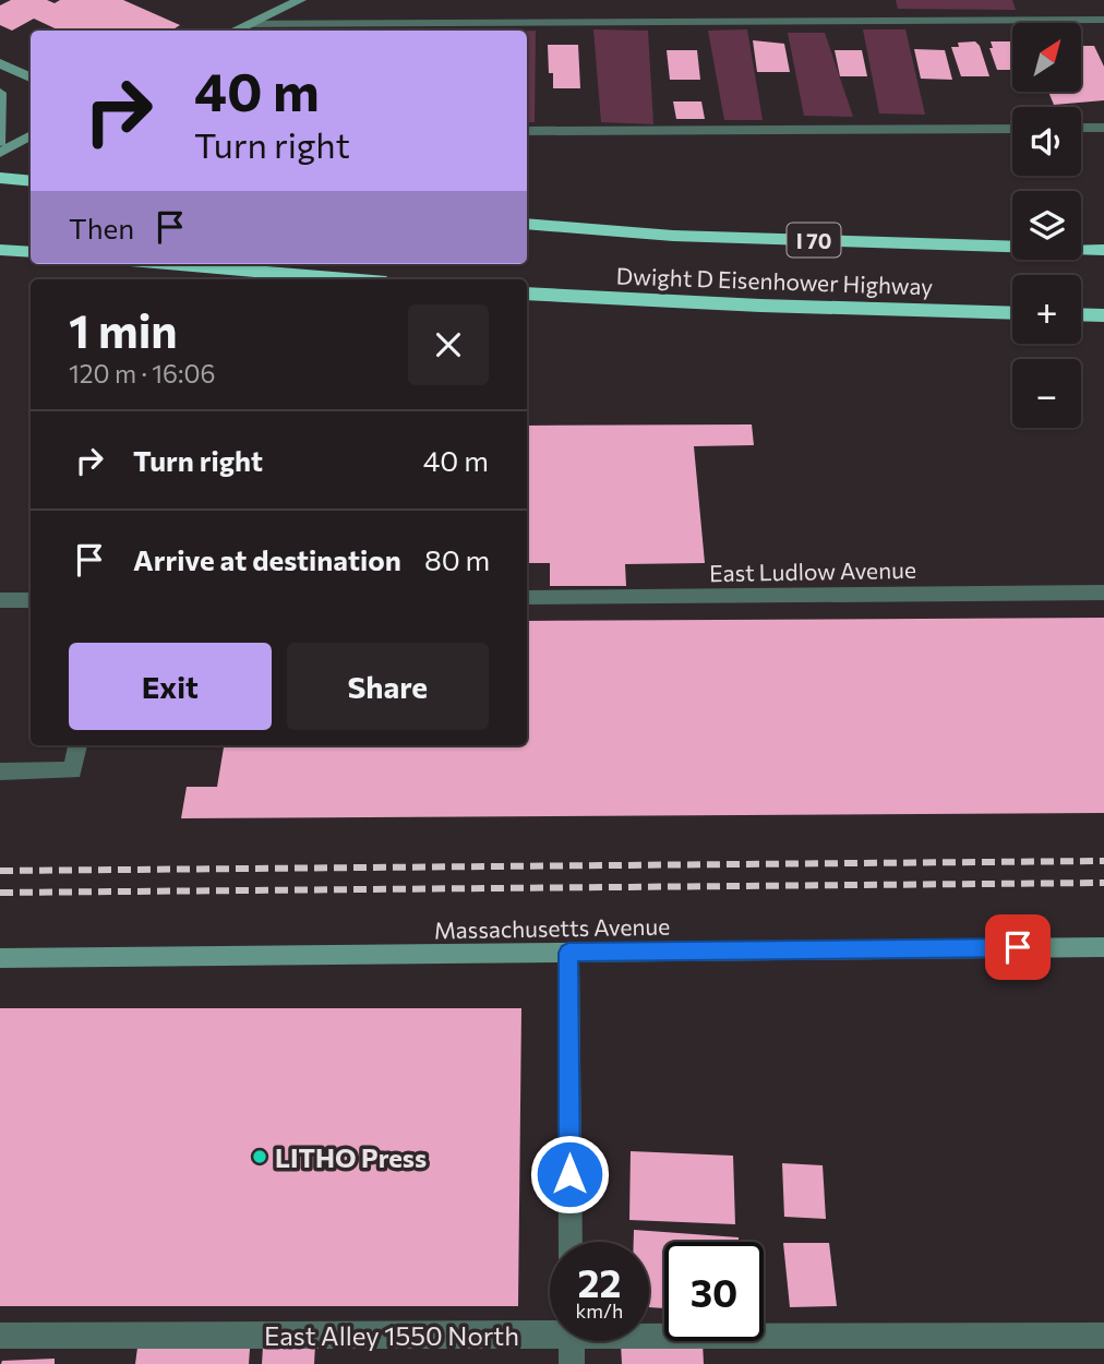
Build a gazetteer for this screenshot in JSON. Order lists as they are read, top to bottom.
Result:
{
  "streets": {
    "highway": ["I 70", "Dwight D Eisenhower Highway"],
    "street": ["East Ludlow Avenue", "Massachusetts Avenue", "East Alley 1550 North"]
  },
  "places": ["LITHO Press"],
  "north": "top right",
  "page": {
    "map_buttons": ["+", "−"],
    "turn": ["40 m", "Turn right"],
    "then": "Then",
    "heading": ["1 min", "120 m · 16:06"],
    "list": [
      {
        "name": "Turn right",
        "value": "40 m"
      },
      {
        "name": "Arrive at destination",
        "value": "80 m"
      }
    ],
    "buttons": ["Exit", "Share"],
    "speed": "22 km/h",
    "limit": "30"
  }
}
